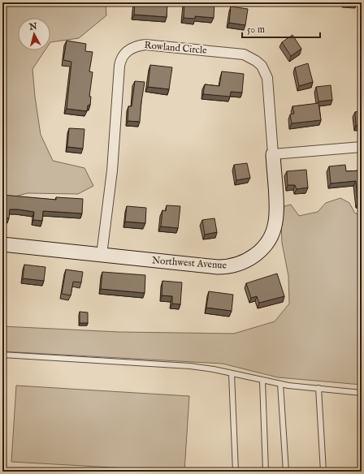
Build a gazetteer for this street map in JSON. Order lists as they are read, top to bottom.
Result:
{
  "streets": {
    "street": ["Rowland Circle", "Northwest Avenue"]
  },
  "crossings": [
    ["Rowland Circle", "Northwest Avenue"]
  ],
  "scale_bar": "50 m",
  "north": "top"
}
